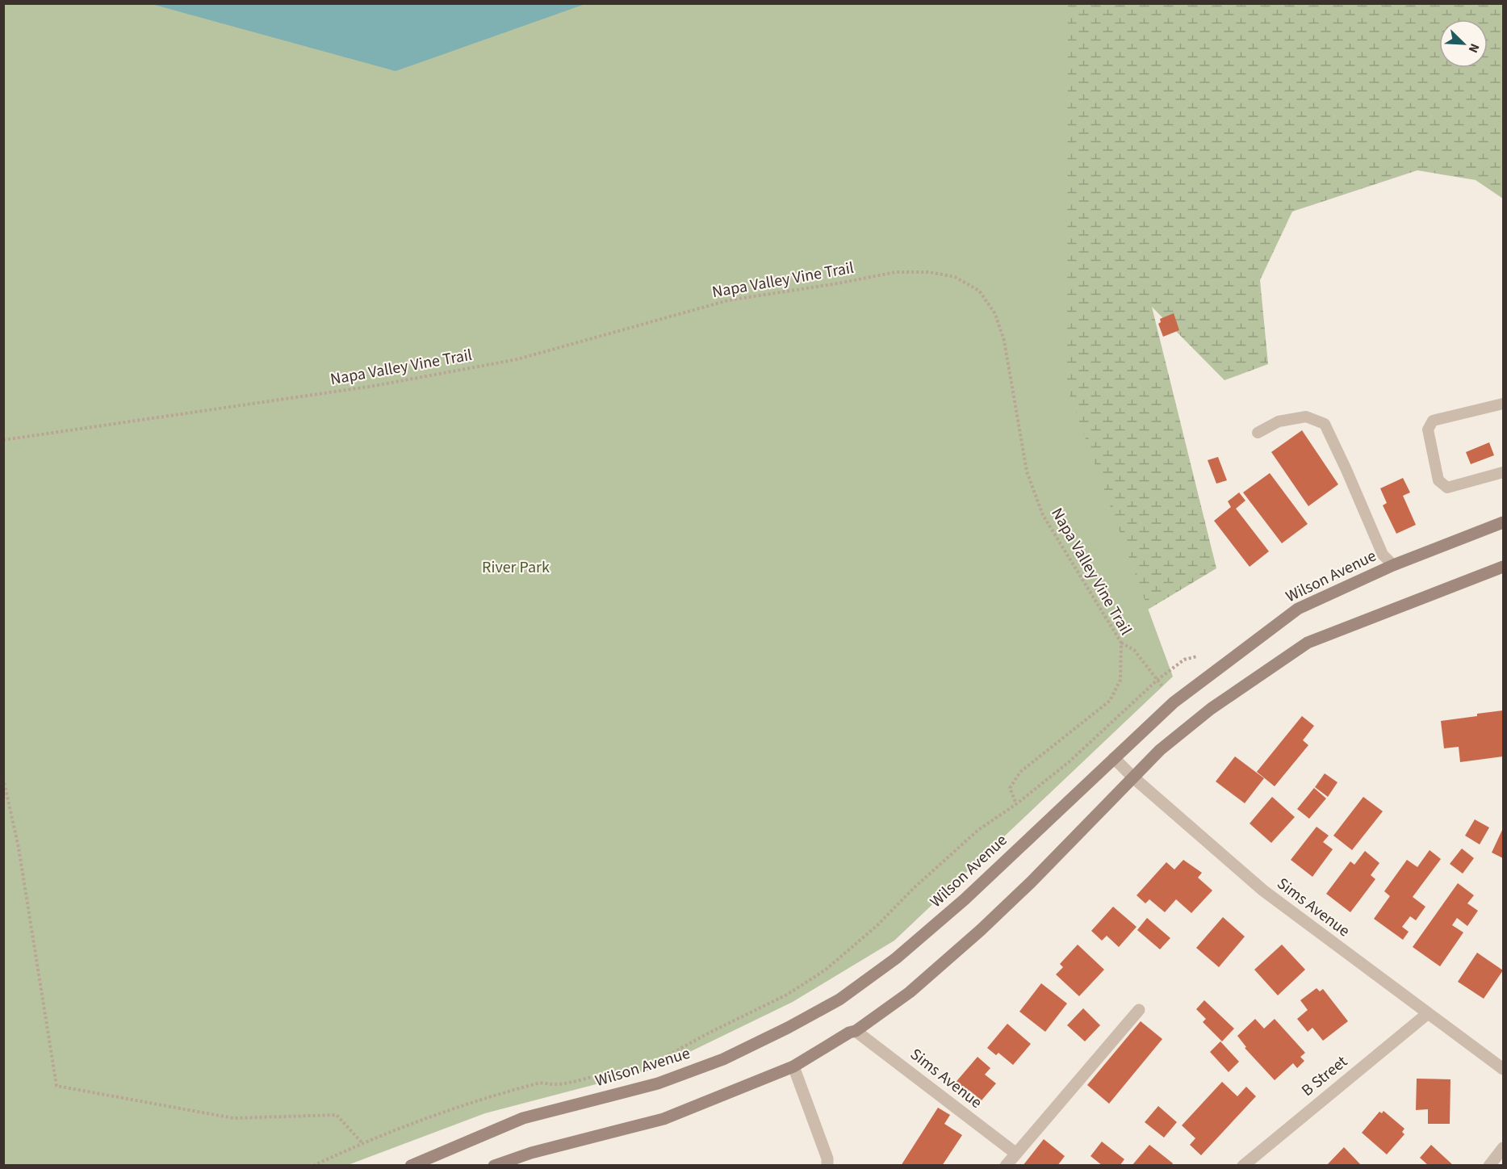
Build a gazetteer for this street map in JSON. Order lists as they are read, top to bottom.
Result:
{
  "streets": {
    "main road": ["Wilson Avenue"],
    "street": ["Sims Avenue", "B Street"],
    "path": ["Napa Valley Vine Trail"]
  },
  "crossings": [
    ["Wilson Avenue", "Sims Avenue"],
    ["Sims Avenue", "B Street"]
  ],
  "parks": ["River Park"],
  "north": "bottom right"
}
